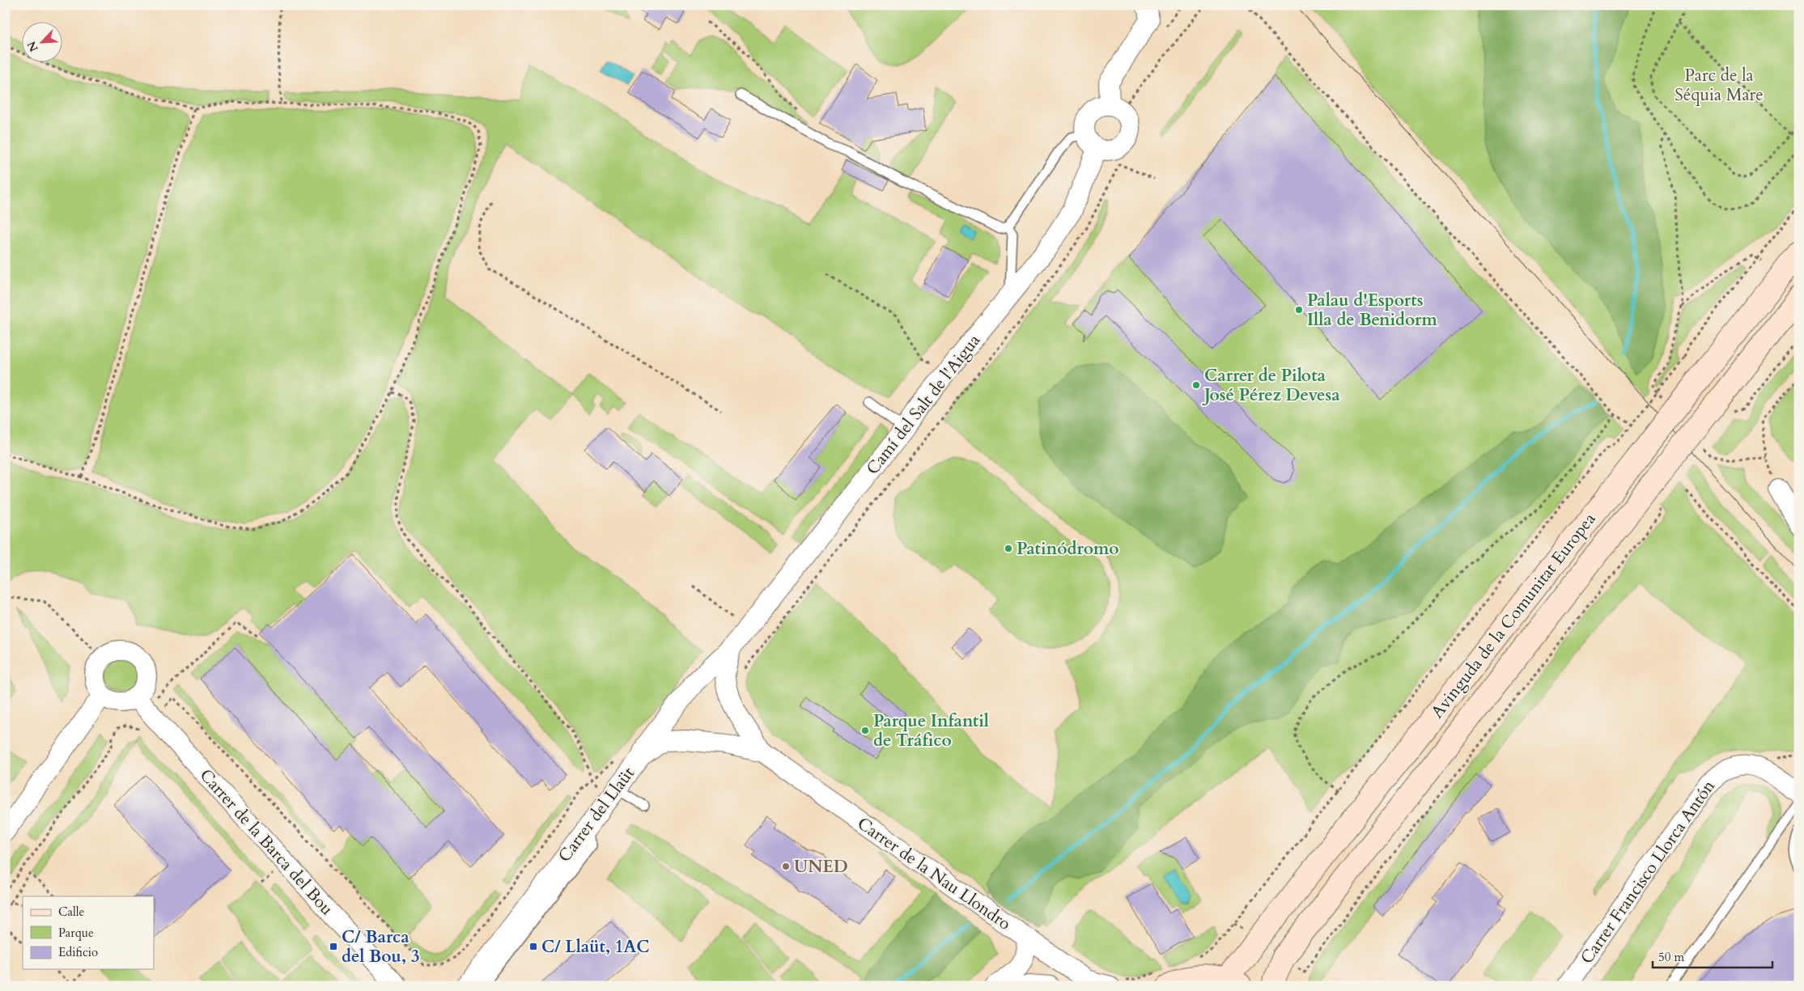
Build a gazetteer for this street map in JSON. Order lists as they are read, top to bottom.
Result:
{
  "streets": {
    "main road": ["Avinguda de la Comunitat Europea"],
    "street": [
      "Camí del Salt de l'Aigua",
      "Carrer del Llaüt",
      "Carrer de la Barca del Bou",
      "Carrer Francisco Llorca Antón",
      "Carrer de la Nau Llondro"
    ]
  },
  "crossings": [
    ["Camí del Salt de l'Aigua", "Carrer del Llaüt"],
    ["Camí del Salt de l'Aigua", "Carrer de la Nau Llondro"],
    ["Carrer del Llaüt", "Carrer de la Nau Llondro"]
  ],
  "parks": ["Parc de la Séquia Mare"],
  "places": {
    "other": [
      "Palau d'Esports Illa de Benidorm",
      "Carrer de Pilota José Pérez Devesa",
      "Patinódromo",
      "Parque Infantil de Tráfico",
      "UNED"
    ],
    "transit": ["C/ Barca del Bou, 3", "C/ Llaüt, 1AC"]
  },
  "legend": ["Calle", "Parque", "Edificio"],
  "scale_bar": "50 m",
  "north": "bottom left"
}
